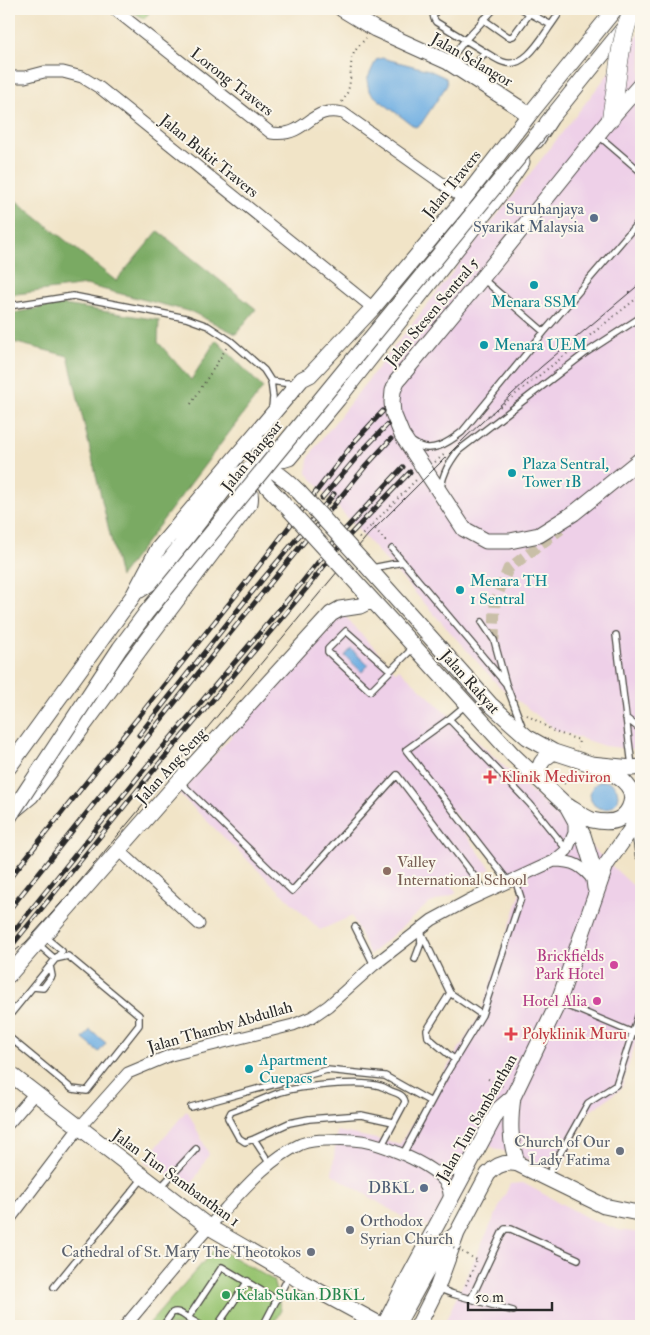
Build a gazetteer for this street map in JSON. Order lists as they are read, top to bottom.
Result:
{
  "streets": {
    "main road": [
      "Jalan Selangor",
      "Jalan Travers",
      "Jalan Stesen Sentral 5",
      "Jalan Bangsar",
      "Jalan Rakyat",
      "Jalan Ang Seng",
      "Jalan Tun Sambanthan",
      "Jalan Tun Sambanthan 1"
    ],
    "street": ["Lorong Travers", "Jalan Bukit Travers", "Jalan Thamby Abdullah"]
  },
  "crossings": [
    ["Jalan Selangor", "Jalan Travers"],
    ["Jalan Bukit Travers", "Jalan Travers"],
    ["Jalan Travers", "Jalan Bangsar"],
    ["Jalan Rakyat", "Jalan Ang Seng"],
    ["Jalan Rakyat", "Jalan Tun Sambanthan"],
    ["Jalan Thamby Abdullah", "Jalan Tun Sambanthan 1"],
    ["Jalan Tun Sambanthan", "Jalan Tun Sambanthan 1"]
  ],
  "places": {
    "other": [
      "Suruhanjaya Syarikat Malaysia",
      "Menara SSM",
      "Menara UEM",
      "Plaza Sentral, Tower 1B",
      "Menara TH 1 Sentral",
      "Valley International School",
      "Brickfields Park Hotel",
      "Hotel Alia",
      "Apartment Cuepacs",
      "Church of Our Lady Fatima",
      "DBKL",
      "Orthodox Syrian Church",
      "Cathedral of St. Mary The Theotokos",
      "Kelab Sukan DBKL"
    ],
    "health": ["Klinik Mediviron", "Polyklinik Muru"]
  },
  "scale_bar": "50 m"
}
